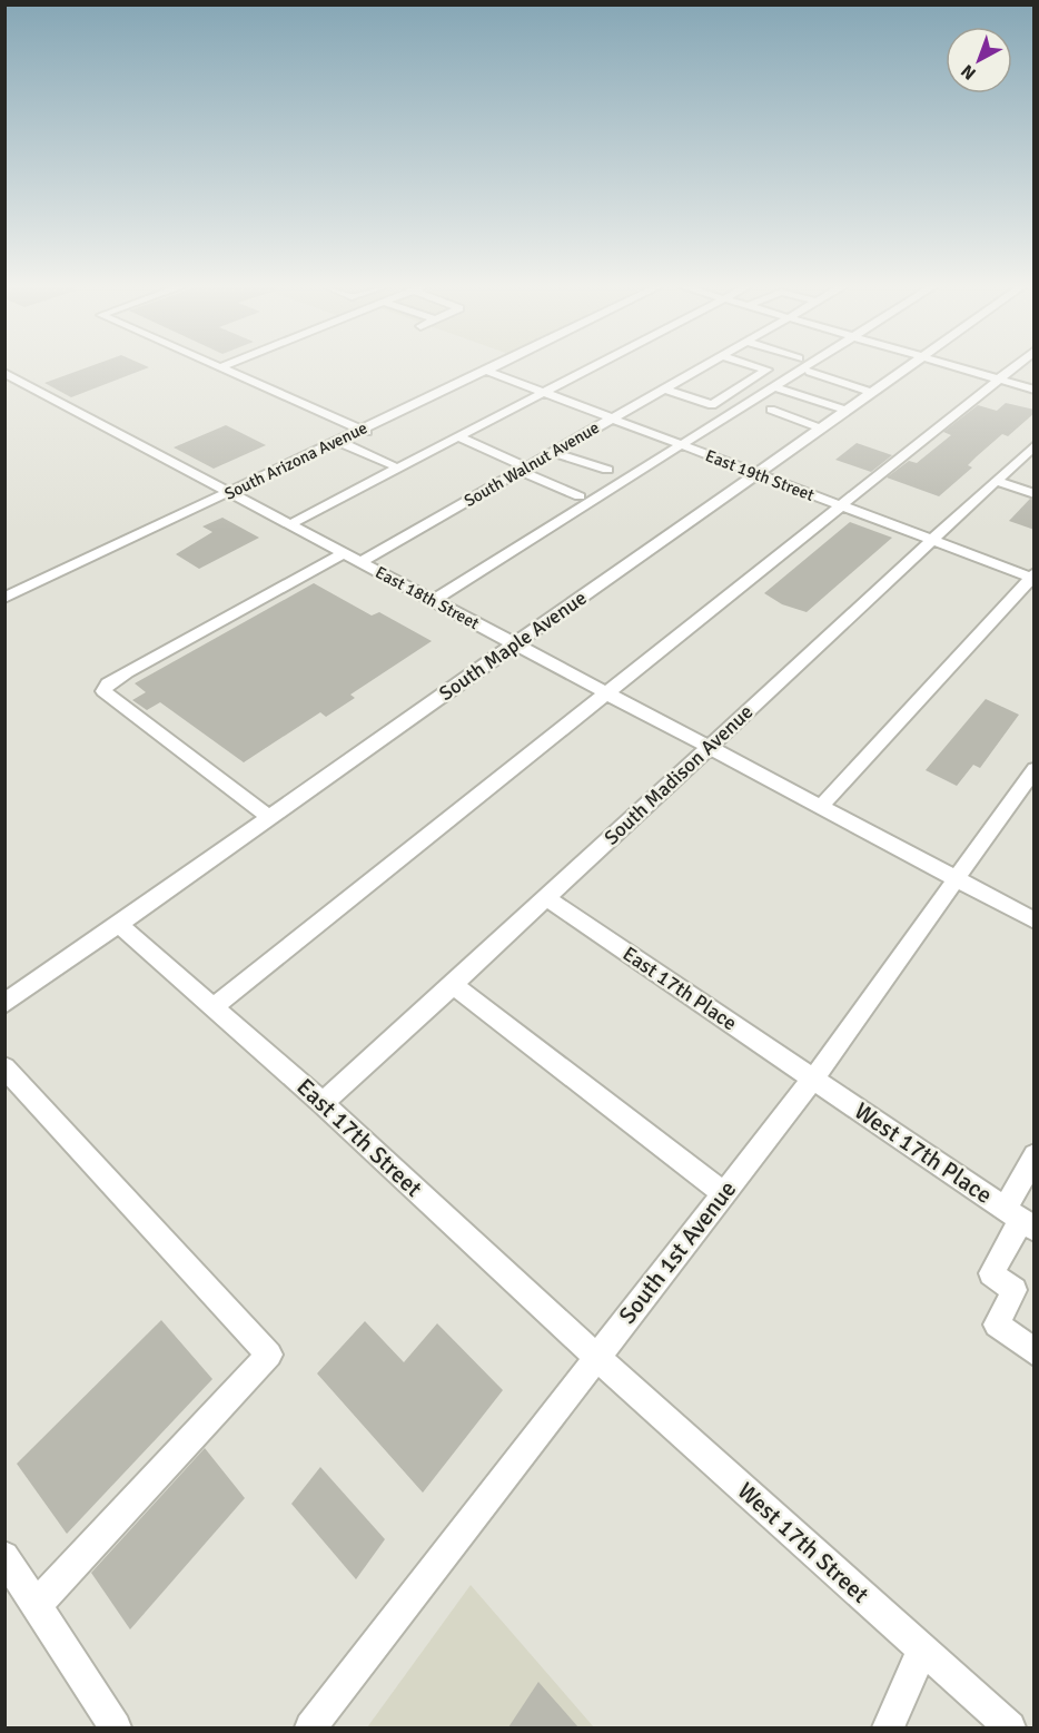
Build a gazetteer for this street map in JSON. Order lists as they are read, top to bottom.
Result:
{
  "streets": {
    "street": [
      "South Arizona Avenue",
      "South Walnut Avenue",
      "East 19th Street",
      "East 18th Street",
      "South Maple Avenue",
      "South Madison Avenue",
      "East 17th Place",
      "East 17th Street",
      "West 17th Place",
      "South 1st Avenue",
      "West 17th Street"
    ]
  },
  "crossings": [
    ["South Arizona Avenue", "East 19th Street"],
    ["South Arizona Avenue", "East 18th Street"],
    ["South Walnut Avenue", "East 19th Street"],
    ["South Walnut Avenue", "East 18th Street"],
    ["East 19th Street", "South Maple Avenue"],
    ["East 19th Street", "South Madison Avenue"],
    ["East 18th Street", "South Maple Avenue"],
    ["East 18th Street", "South Madison Avenue"],
    ["East 18th Street", "South 1st Avenue"],
    ["South Maple Avenue", "East 17th Street"],
    ["South Madison Avenue", "East 17th Place"],
    ["South Madison Avenue", "East 17th Street"],
    ["East 17th Place", "West 17th Place"],
    ["East 17th Place", "South 1st Avenue"],
    ["East 17th Street", "South 1st Avenue"],
    ["East 17th Street", "West 17th Street"],
    ["West 17th Place", "South 1st Avenue"],
    ["South 1st Avenue", "West 17th Street"]
  ],
  "north": "bottom left"
}
